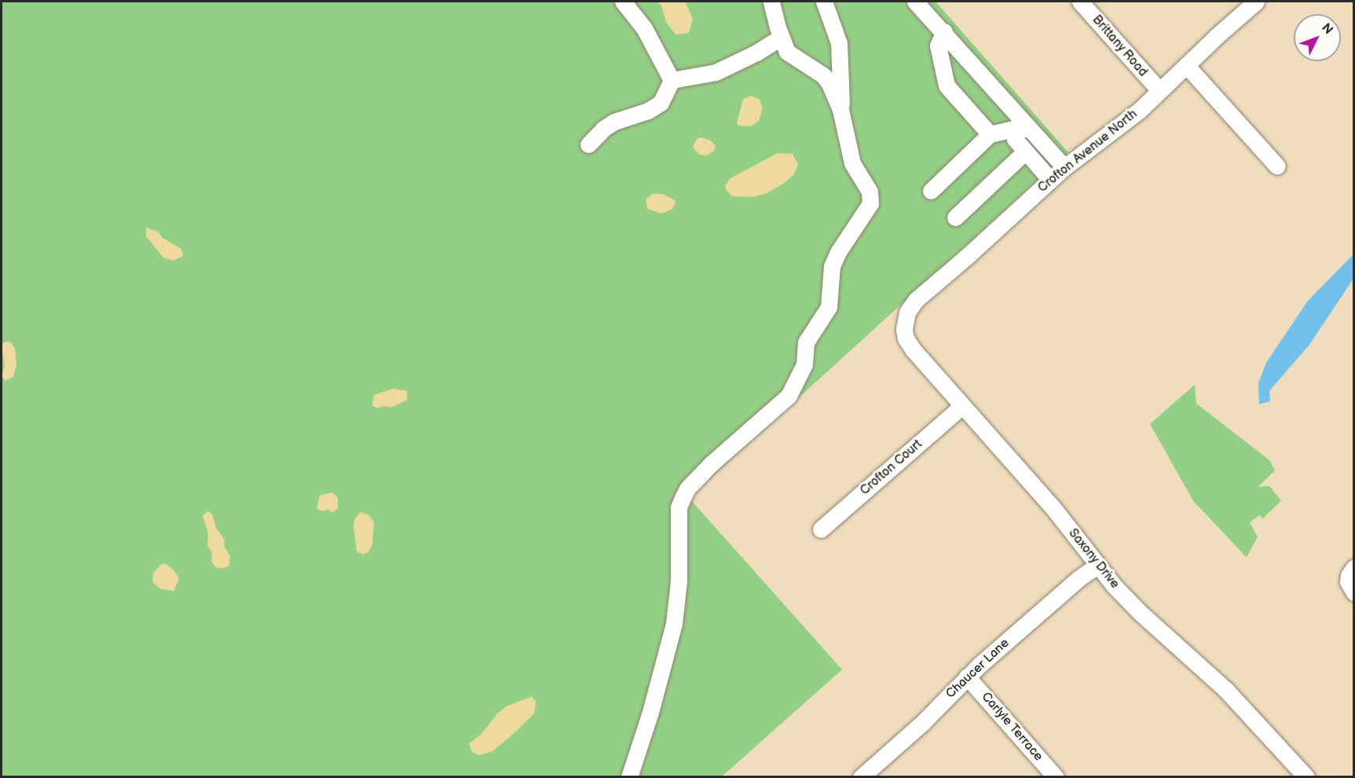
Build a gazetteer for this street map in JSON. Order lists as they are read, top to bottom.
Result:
{
  "streets": {
    "street": [
      "Brittany Road",
      "Crofton Avenue North",
      "Crofton Court",
      "Saxony Drive",
      "Chaucer Lane",
      "Carlyle Terrace"
    ]
  },
  "crossings": [
    ["Brittany Road", "Crofton Avenue North"],
    ["Crofton Avenue North", "Saxony Drive"],
    ["Crofton Court", "Saxony Drive"],
    ["Saxony Drive", "Chaucer Lane"],
    ["Chaucer Lane", "Carlyle Terrace"]
  ],
  "north": "top right"
}
